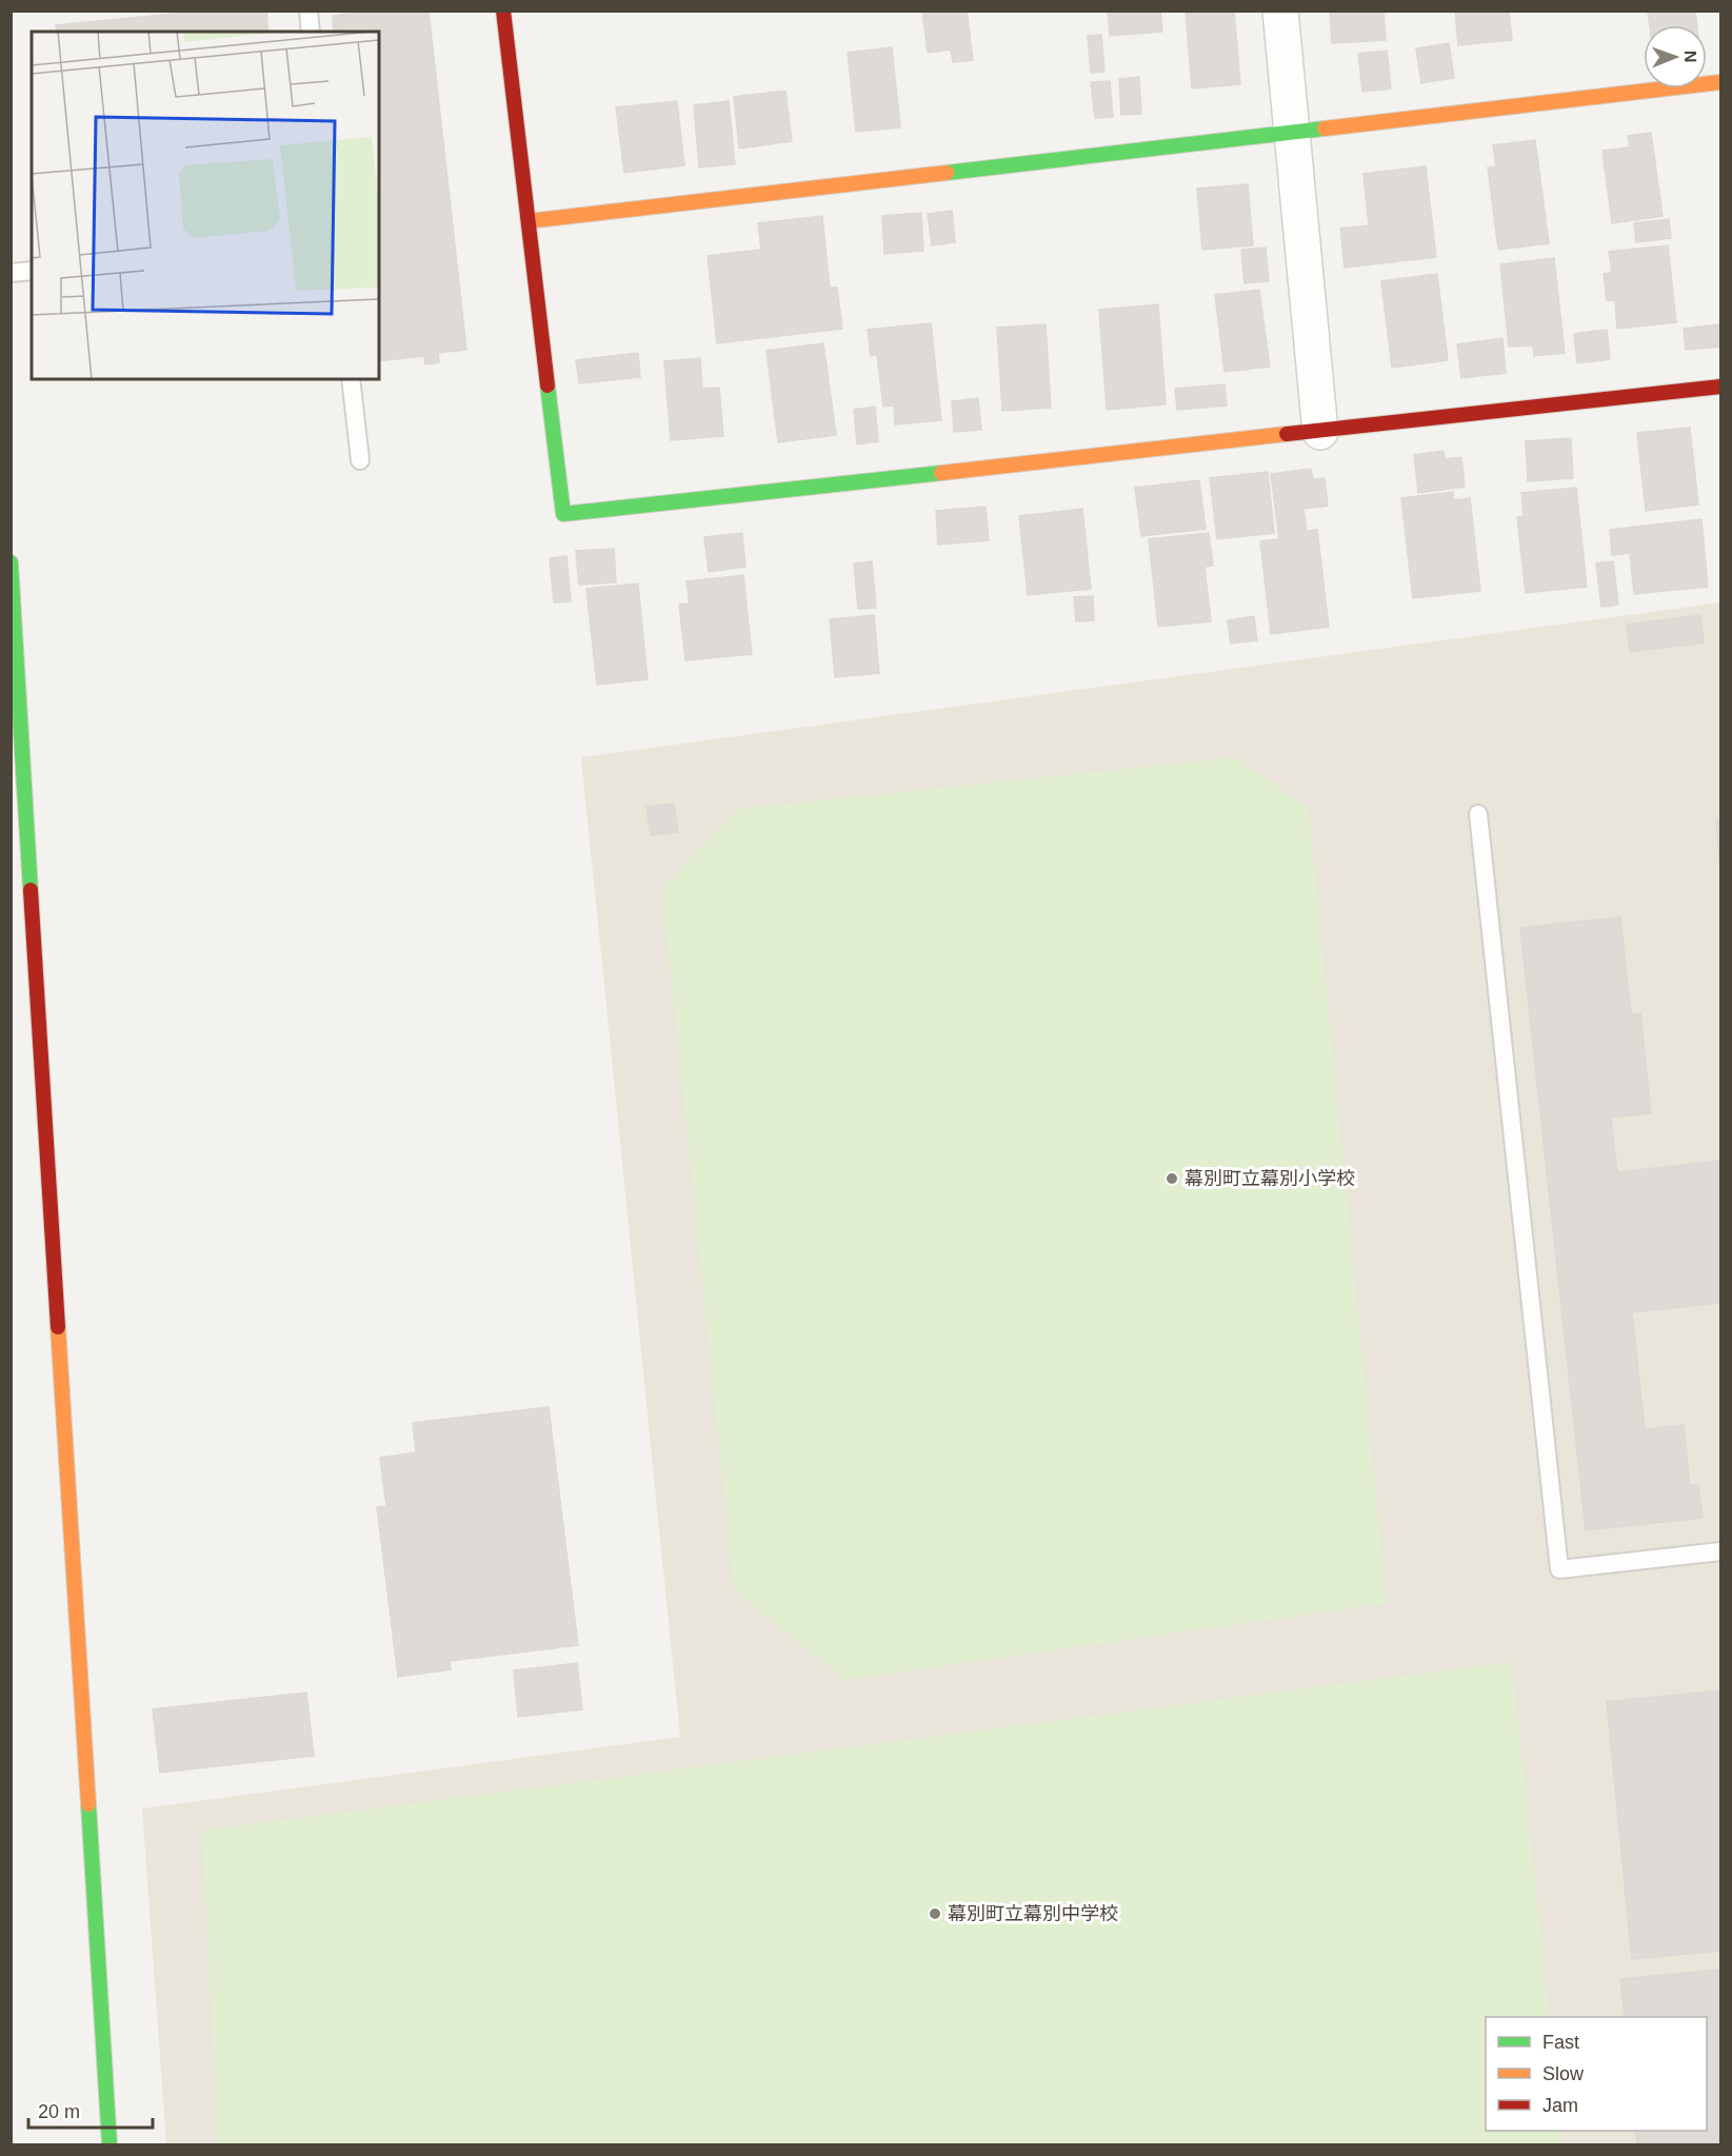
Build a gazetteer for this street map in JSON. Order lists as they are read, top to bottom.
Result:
{
  "places": ["幕別町立幕別小学校", "幕別町立幕別中学校"],
  "legend": ["Fast", "Slow", "Jam"],
  "scale_bar": "20 m",
  "north": "right"
}
